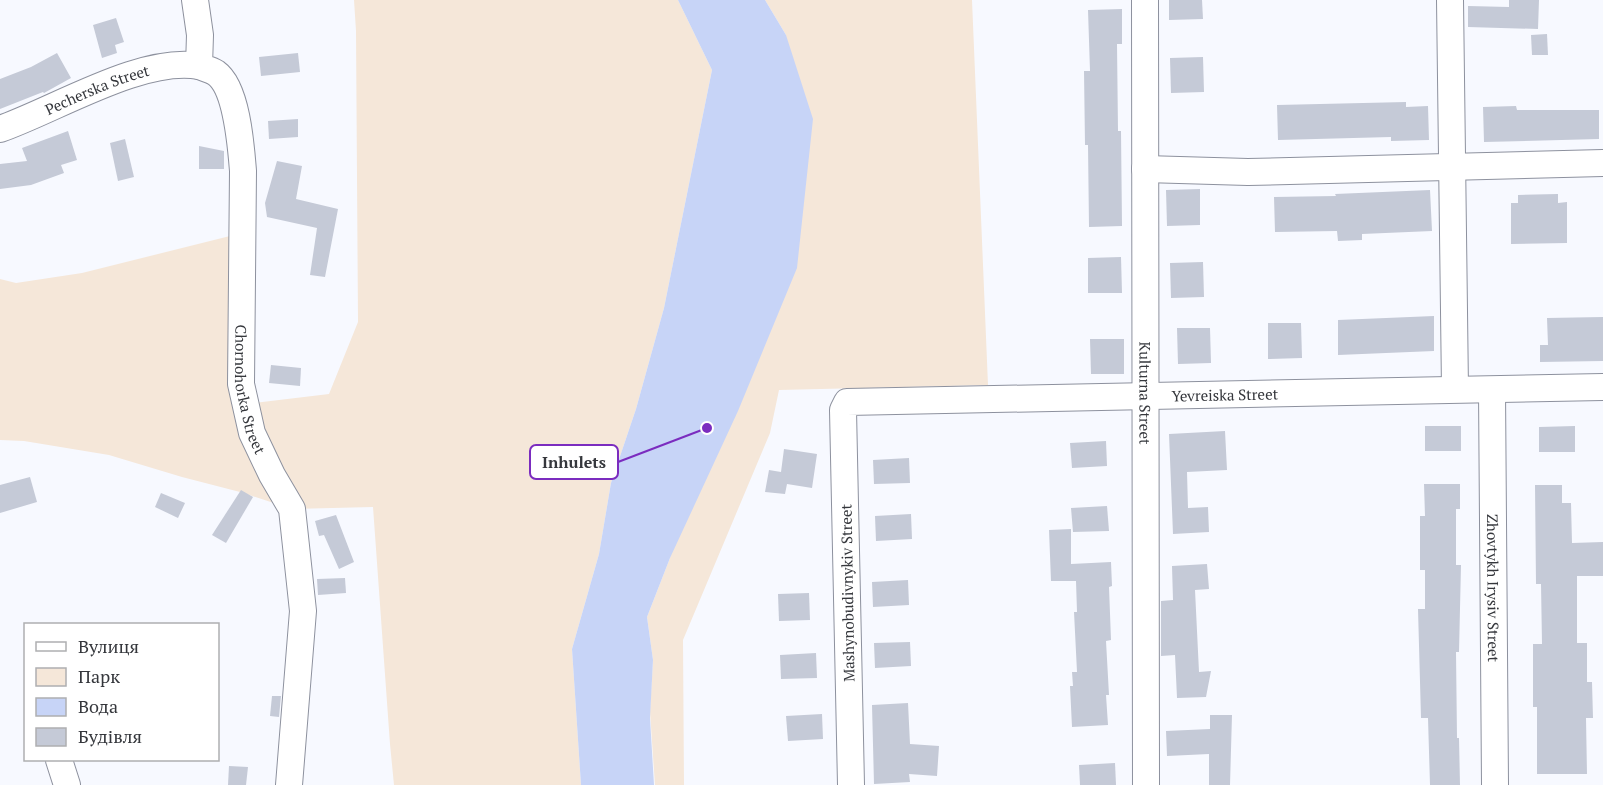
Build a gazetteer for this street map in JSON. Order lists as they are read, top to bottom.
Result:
{
  "streets": {
    "street": [
      "Pecherska Street",
      "Chornohorka Street",
      "Kulturna Street",
      "Yevreiska Street",
      "Zhovtykh Irysiv Street",
      "Mashynobudivnykiv Street"
    ]
  },
  "crossings": [
    ["Pecherska Street", "Chornohorka Street"],
    ["Kulturna Street", "Yevreiska Street"],
    ["Yevreiska Street", "Zhovtykh Irysiv Street"],
    ["Yevreiska Street", "Mashynobudivnykiv Street"]
  ],
  "places": ["Inhulets"],
  "legend": [
    "Вулиця",
    "Парк",
    "Вода",
    "Будівля"
  ]
}
